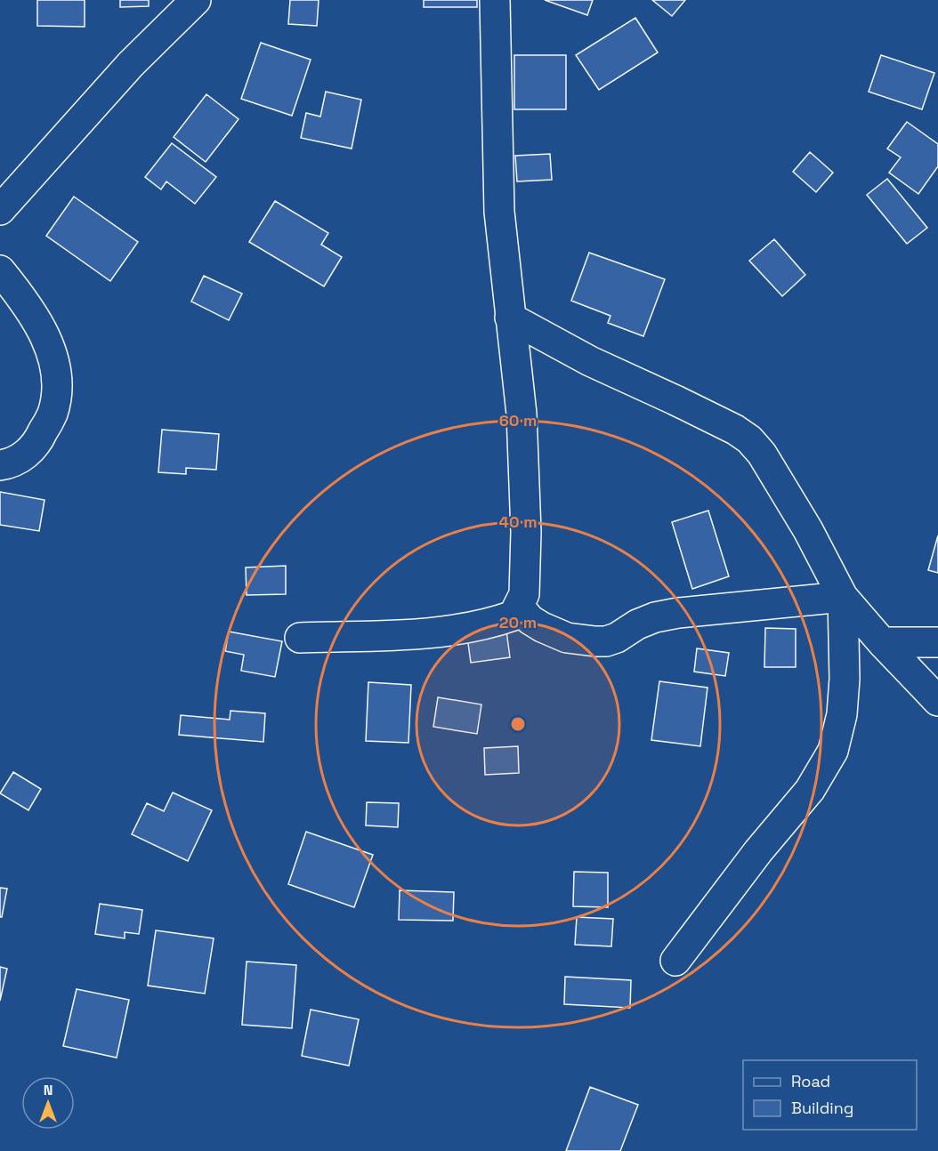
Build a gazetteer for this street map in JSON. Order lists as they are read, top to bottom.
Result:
{
  "legend": ["Road", "Building"],
  "north": "top",
  "rings": ["60 m", "40 m", "20 m"]
}
